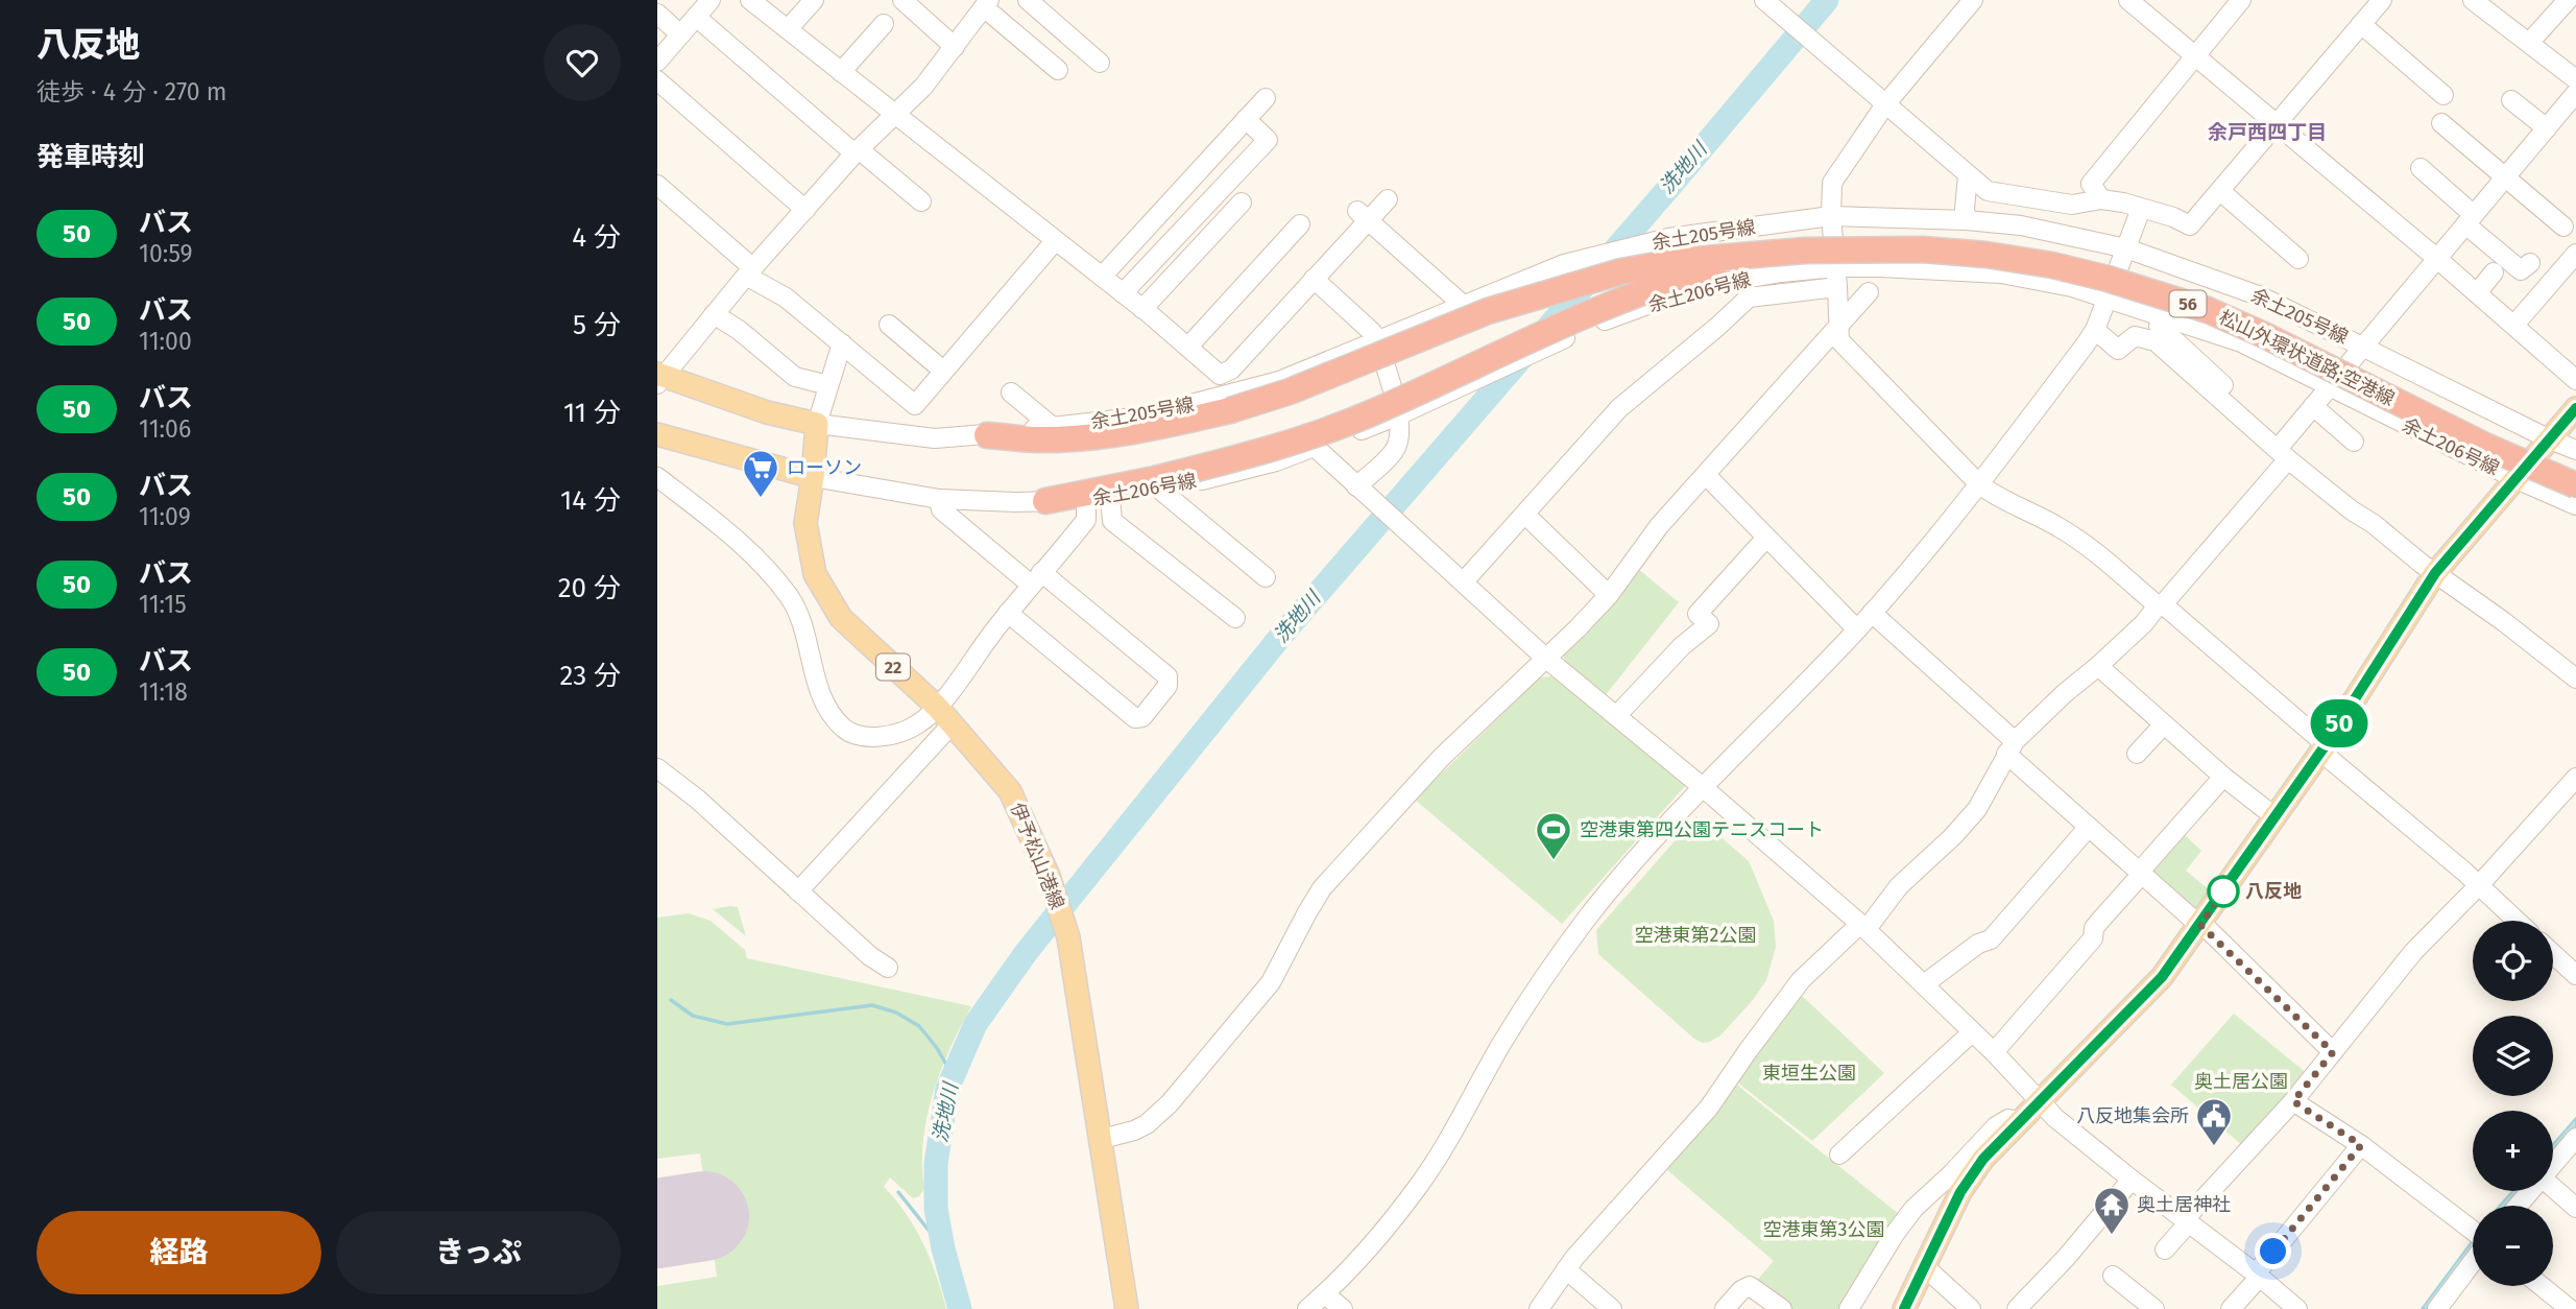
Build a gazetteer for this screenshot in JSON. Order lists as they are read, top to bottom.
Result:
{
  "streets": {
    "highway": ["56", "松山外環状道路;空港線"],
    "main road": ["22", "伊予松山港線"],
    "street": ["余土205号線", "余土206号線"]
  },
  "crossings": [
    ["余土205号線", "伊予松山港線"],
    ["余土206号線", "伊予松山港線"]
  ],
  "districts": ["余戸西四丁目"],
  "water": ["洗地川"],
  "parks": [
    "空港東第2公園",
    "東垣生公園",
    "奥土居公園",
    "空港東第3公園"
  ],
  "places": {
    "supermarket": ["ローソン"],
    "sports": ["空港東第四公園テニスコート"],
    "other": ["八反地"],
    "public building": ["八反地集会所"],
    "temple": ["奥土居神社"]
  },
  "lines": ["bus line 50"],
  "page": {
    "heading": [
      ["八反地", "徒歩 · 4 分 · 270 m"],
      "発車時刻"
    ],
    "on_map": "50",
    "list": [
      {
        "mark": "50",
        "name": "バス",
        "note": "10:59",
        "value": "4 分"
      },
      {
        "mark": "50",
        "name": "バス",
        "note": "11:00",
        "value": "5 分"
      },
      {
        "mark": "50",
        "name": "バス",
        "note": "11:06",
        "value": "11 分"
      },
      {
        "mark": "50",
        "name": "バス",
        "note": "11:09",
        "value": "14 分"
      },
      {
        "mark": "50",
        "name": "バス",
        "note": "11:15",
        "value": "20 分"
      },
      {
        "mark": "50",
        "name": "バス",
        "note": "11:18",
        "value": "23 分"
      }
    ],
    "map_buttons": ["+", "−"],
    "buttons": ["経路", "きっぷ"]
  }
}
